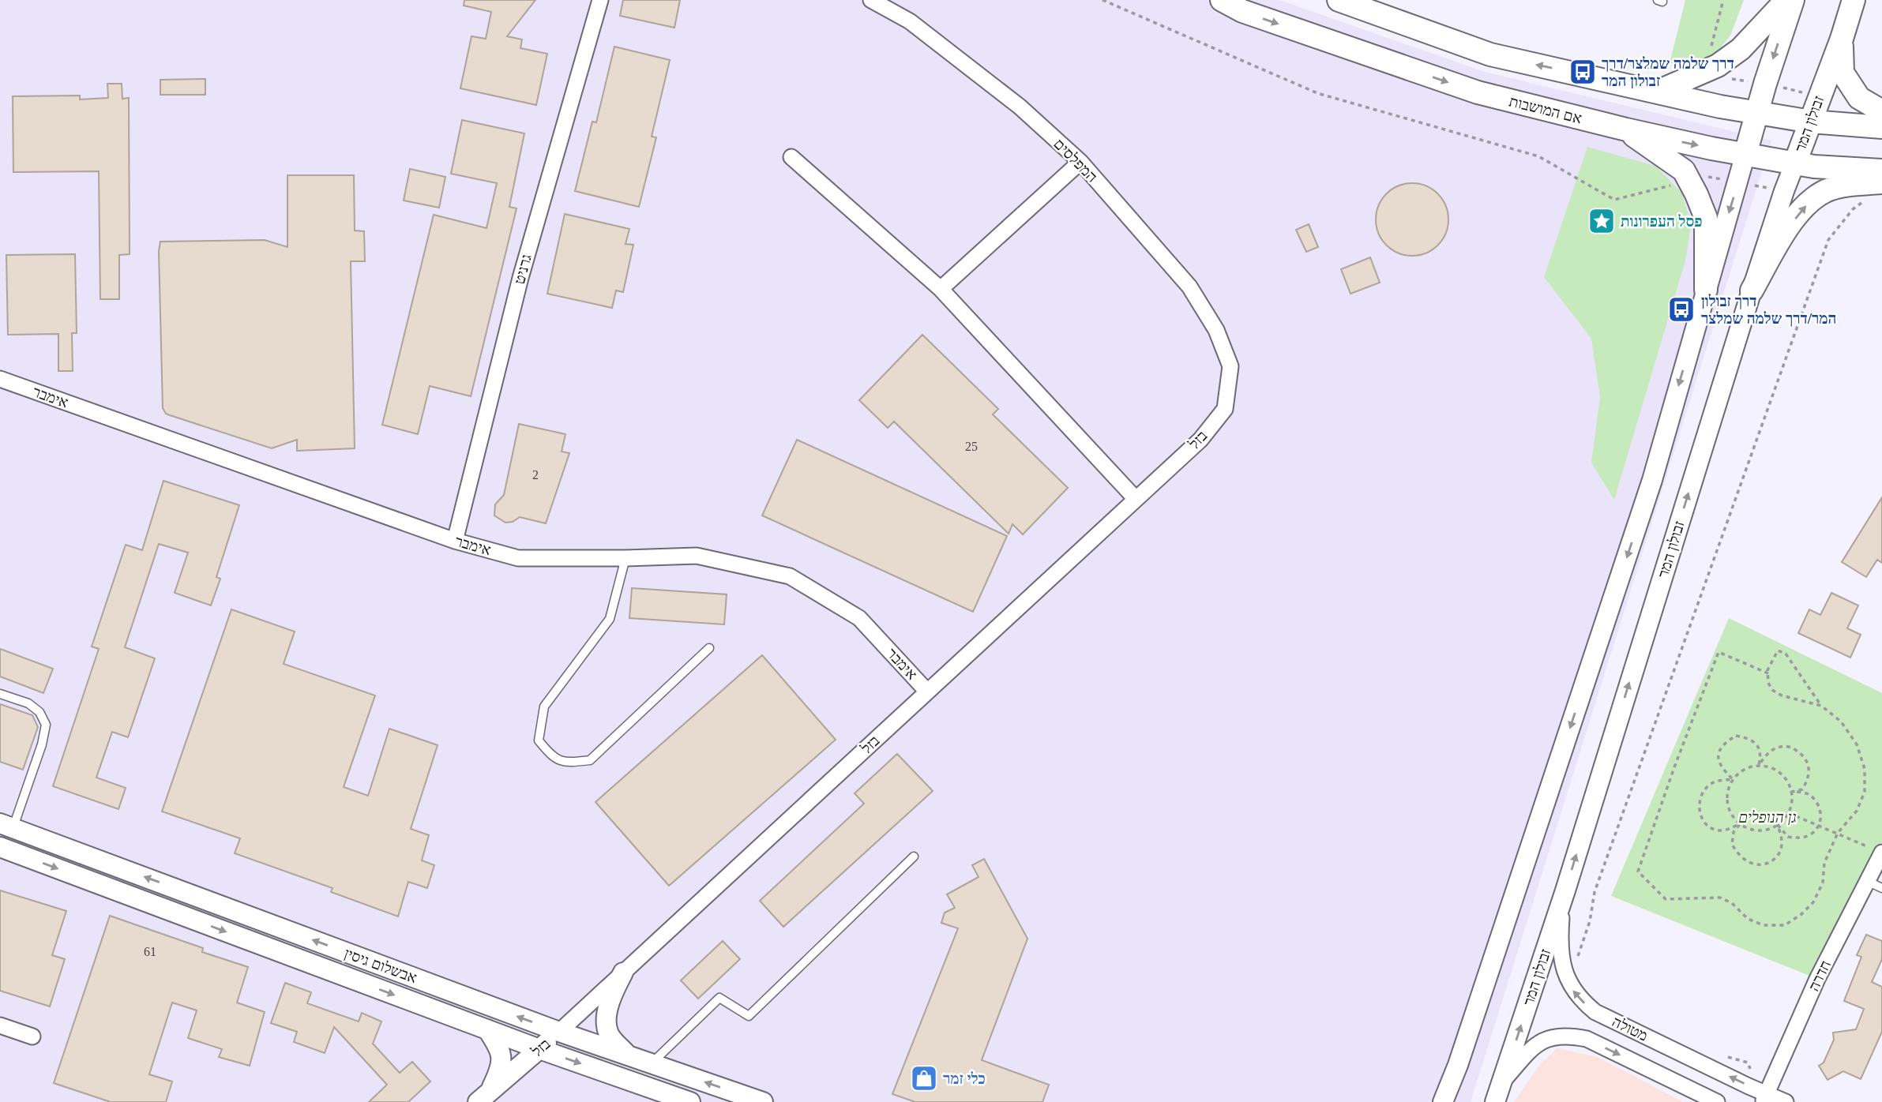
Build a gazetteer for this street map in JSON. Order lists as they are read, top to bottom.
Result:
{
  "streets": {
    "main road": ["אם המושבות", "זבולון המר"],
    "street": [
      "המפלסים",
      "גרניט",
      "אימבר",
      "בזל",
      "אבשלום גיסין",
      "חדרה",
      "מטולה"
    ]
  },
  "crossings": [
    ["אם המושבות", "זבולון המר"],
    ["זבולון המר", "מטולה"],
    ["המפלסים", "בזל"],
    ["גרניט", "אימבר"],
    ["אימבר", "בזל"],
    ["בזל", "אבשלום גיסין"],
    ["חדרה", "מטולה"]
  ],
  "one_way": ["זבולון המר"],
  "parks": ["גן הנופלים"],
  "places": {
    "bus stop": ["דרך שלמה שמלצר/דרך זבולון המר", "דרך זבולון המר/דרך שלמה שמלצר"],
    "place": ["פסל העפרונות"],
    "shop": ["כלי זמר"]
  },
  "house_numbers": ["25", "2", "61"]
}
